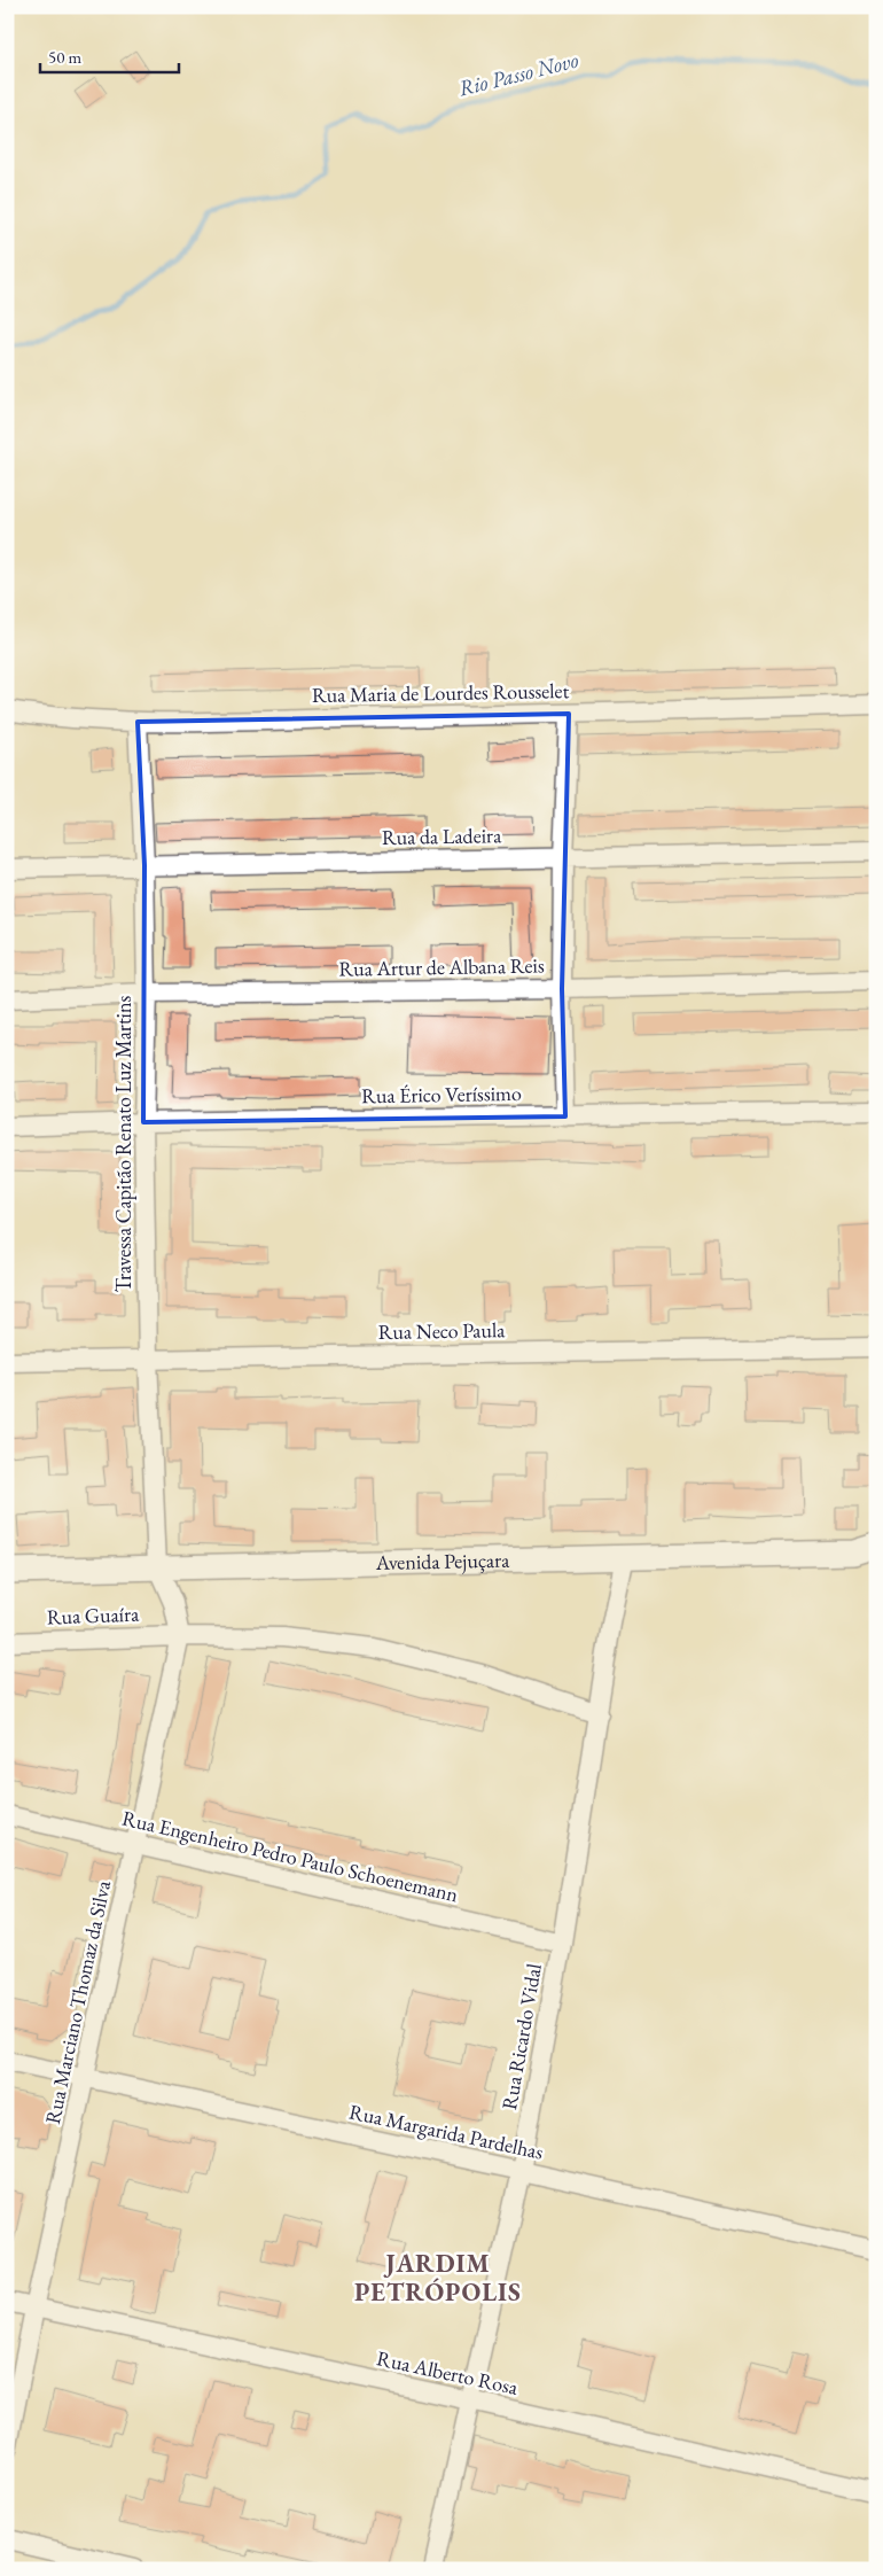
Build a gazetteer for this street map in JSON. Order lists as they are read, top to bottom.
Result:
{
  "streets": {
    "street": [
      "Rua Maria de Lourdes Rousselet",
      "Rua da Ladeira",
      "Rua Artur de Albana Reis",
      "Rua Érico Veríssimo",
      "Travessa Capitão Renato Luz Martins",
      "Rua Neco Paula",
      "Avenida Pejuçara",
      "Rua Guaíra",
      "Rua Engenheiro Pedro Paulo Schoenemann",
      "Rua Marciano Thomaz da Silva",
      "Rua Ricardo Vidal",
      "Rua Margarida Pardelhas",
      "Rua Alberto Rosa"
    ]
  },
  "crossings": [
    ["Rua Maria de Lourdes Rousselet", "Travessa Capitão Renato Luz Martins"],
    ["Rua da Ladeira", "Travessa Capitão Renato Luz Martins"],
    ["Rua Artur de Albana Reis", "Travessa Capitão Renato Luz Martins"],
    ["Rua Érico Veríssimo", "Travessa Capitão Renato Luz Martins"],
    ["Travessa Capitão Renato Luz Martins", "Rua Neco Paula"],
    ["Travessa Capitão Renato Luz Martins", "Avenida Pejuçara"],
    ["Travessa Capitão Renato Luz Martins", "Rua Marciano Thomaz da Silva"],
    ["Avenida Pejuçara", "Rua Marciano Thomaz da Silva"],
    ["Avenida Pejuçara", "Rua Ricardo Vidal"],
    ["Rua Guaíra", "Rua Marciano Thomaz da Silva"],
    ["Rua Guaíra", "Rua Ricardo Vidal"],
    ["Rua Engenheiro Pedro Paulo Schoenemann", "Rua Marciano Thomaz da Silva"],
    ["Rua Engenheiro Pedro Paulo Schoenemann", "Rua Ricardo Vidal"],
    ["Rua Marciano Thomaz da Silva", "Rua Margarida Pardelhas"],
    ["Rua Marciano Thomaz da Silva", "Rua Alberto Rosa"],
    ["Rua Ricardo Vidal", "Rua Margarida Pardelhas"],
    ["Rua Ricardo Vidal", "Rua Alberto Rosa"]
  ],
  "districts": ["JARDIM PETRÓPOLIS"],
  "water": ["Rio Passo Novo"],
  "scale_bar": "50 m"
}
